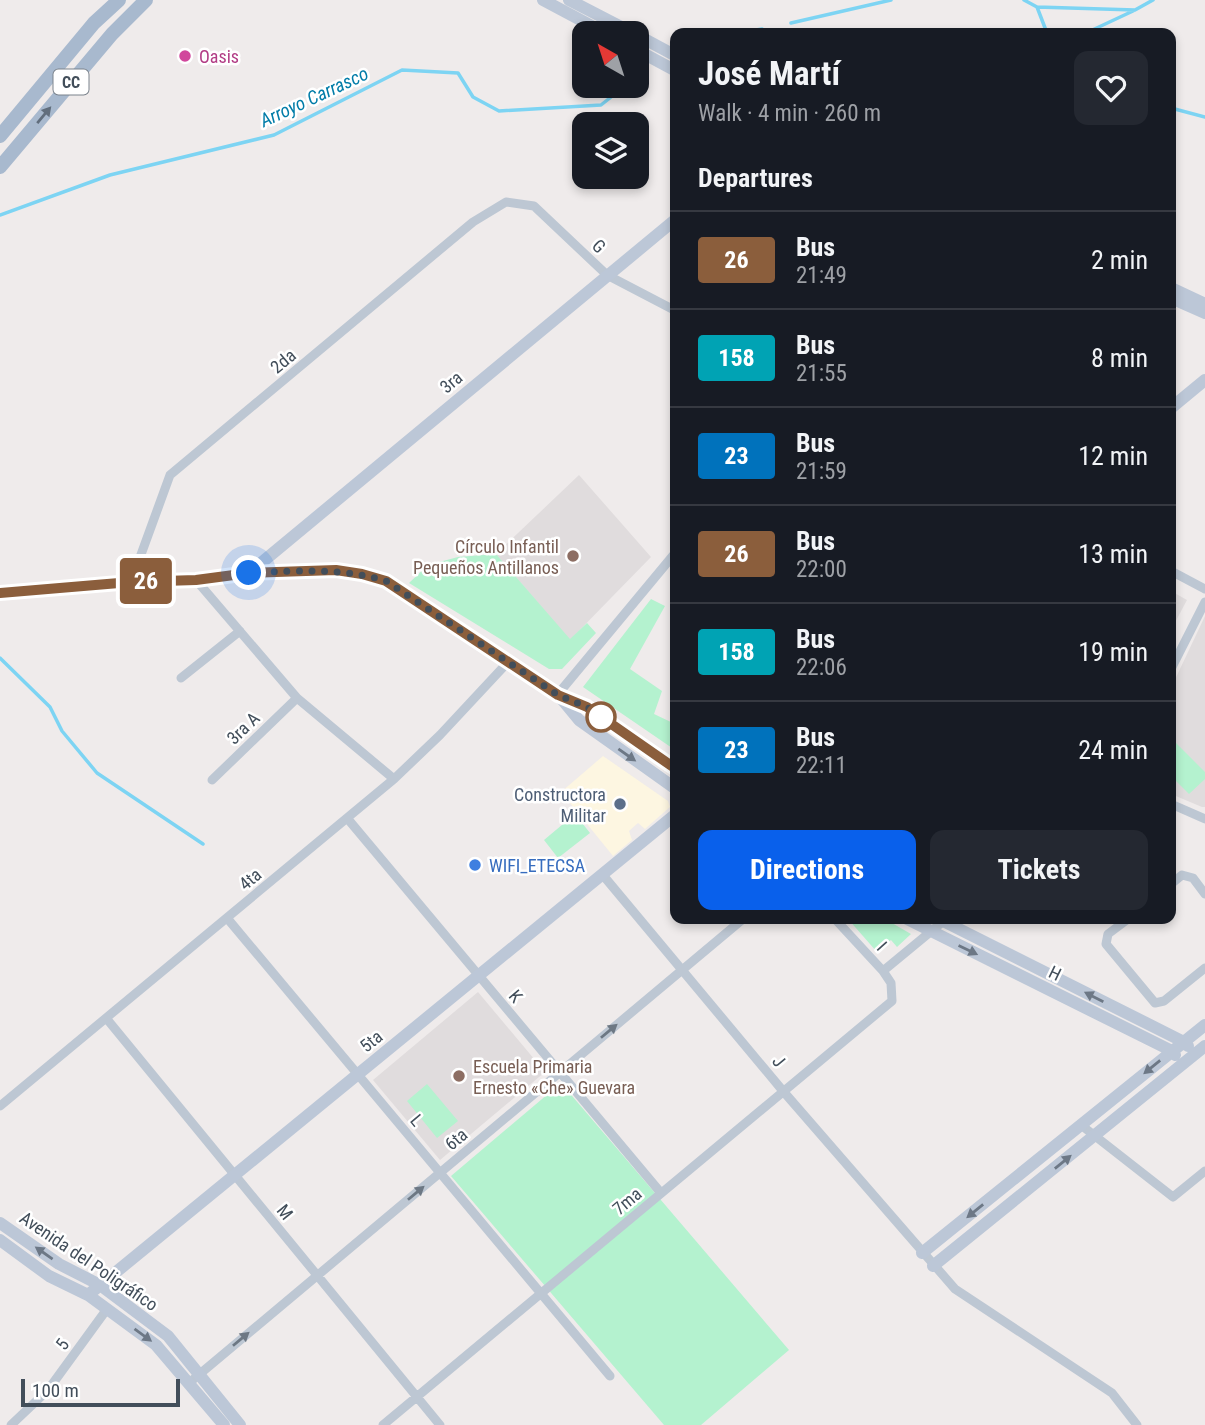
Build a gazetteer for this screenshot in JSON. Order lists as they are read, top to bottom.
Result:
{
  "streets": {
    "main road": ["CC"],
    "street": [
      "G",
      "2da",
      "3ra",
      "3ra A",
      "4ta",
      "I",
      "H",
      "K",
      "5ta",
      "J",
      "L",
      "6ta",
      "7ma",
      "M",
      "Avenida del Poligráfico",
      "5"
    ]
  },
  "crossings": [
    ["G", "2da"],
    ["G", "3ra"],
    ["4ta", "K"],
    ["4ta", "L"],
    ["4ta", "M"],
    ["I", "7ma"],
    ["K", "5ta"],
    ["K", "6ta"],
    ["K", "7ma"],
    ["5ta", "J"],
    ["5ta", "L"],
    ["5ta", "M"],
    ["5ta", "Avenida del Poligráfico"],
    ["J", "6ta"],
    ["J", "7ma"],
    ["L", "6ta"],
    ["L", "7ma"],
    ["6ta", "M"],
    ["6ta", "Avenida del Poligráfico"],
    ["7ma", "M"],
    ["Avenida del Poligráfico", "5"]
  ],
  "one_way": ["6ta"],
  "water": ["Arroyo Carrasco"],
  "places": [
    "Oasis",
    "Círculo Infantil Pequeños Antillanos",
    "Constructora Militar",
    "WIFI_ETECSA",
    "Escuela Primaria Ernesto «Che» Guevara"
  ],
  "lines": ["bus line 26"],
  "scale_bar": "100 m",
  "north": "top left",
  "page": {
    "on_map": "26",
    "heading": [
      ["José Martí", "Walk · 4 min · 260 m"],
      "Departures"
    ],
    "list": [
      {
        "mark": "26",
        "name": "Bus",
        "note": "21:49",
        "value": "2 min"
      },
      {
        "mark": "158",
        "name": "Bus",
        "note": "21:55",
        "value": "8 min"
      },
      {
        "mark": "23",
        "name": "Bus",
        "note": "21:59",
        "value": "12 min"
      },
      {
        "mark": "26",
        "name": "Bus",
        "note": "22:00",
        "value": "13 min"
      },
      {
        "mark": "158",
        "name": "Bus",
        "note": "22:06",
        "value": "19 min"
      },
      {
        "mark": "23",
        "name": "Bus",
        "note": "22:11",
        "value": "24 min"
      }
    ],
    "buttons": ["Directions", "Tickets"],
    "scale": "100 m"
  }
}
